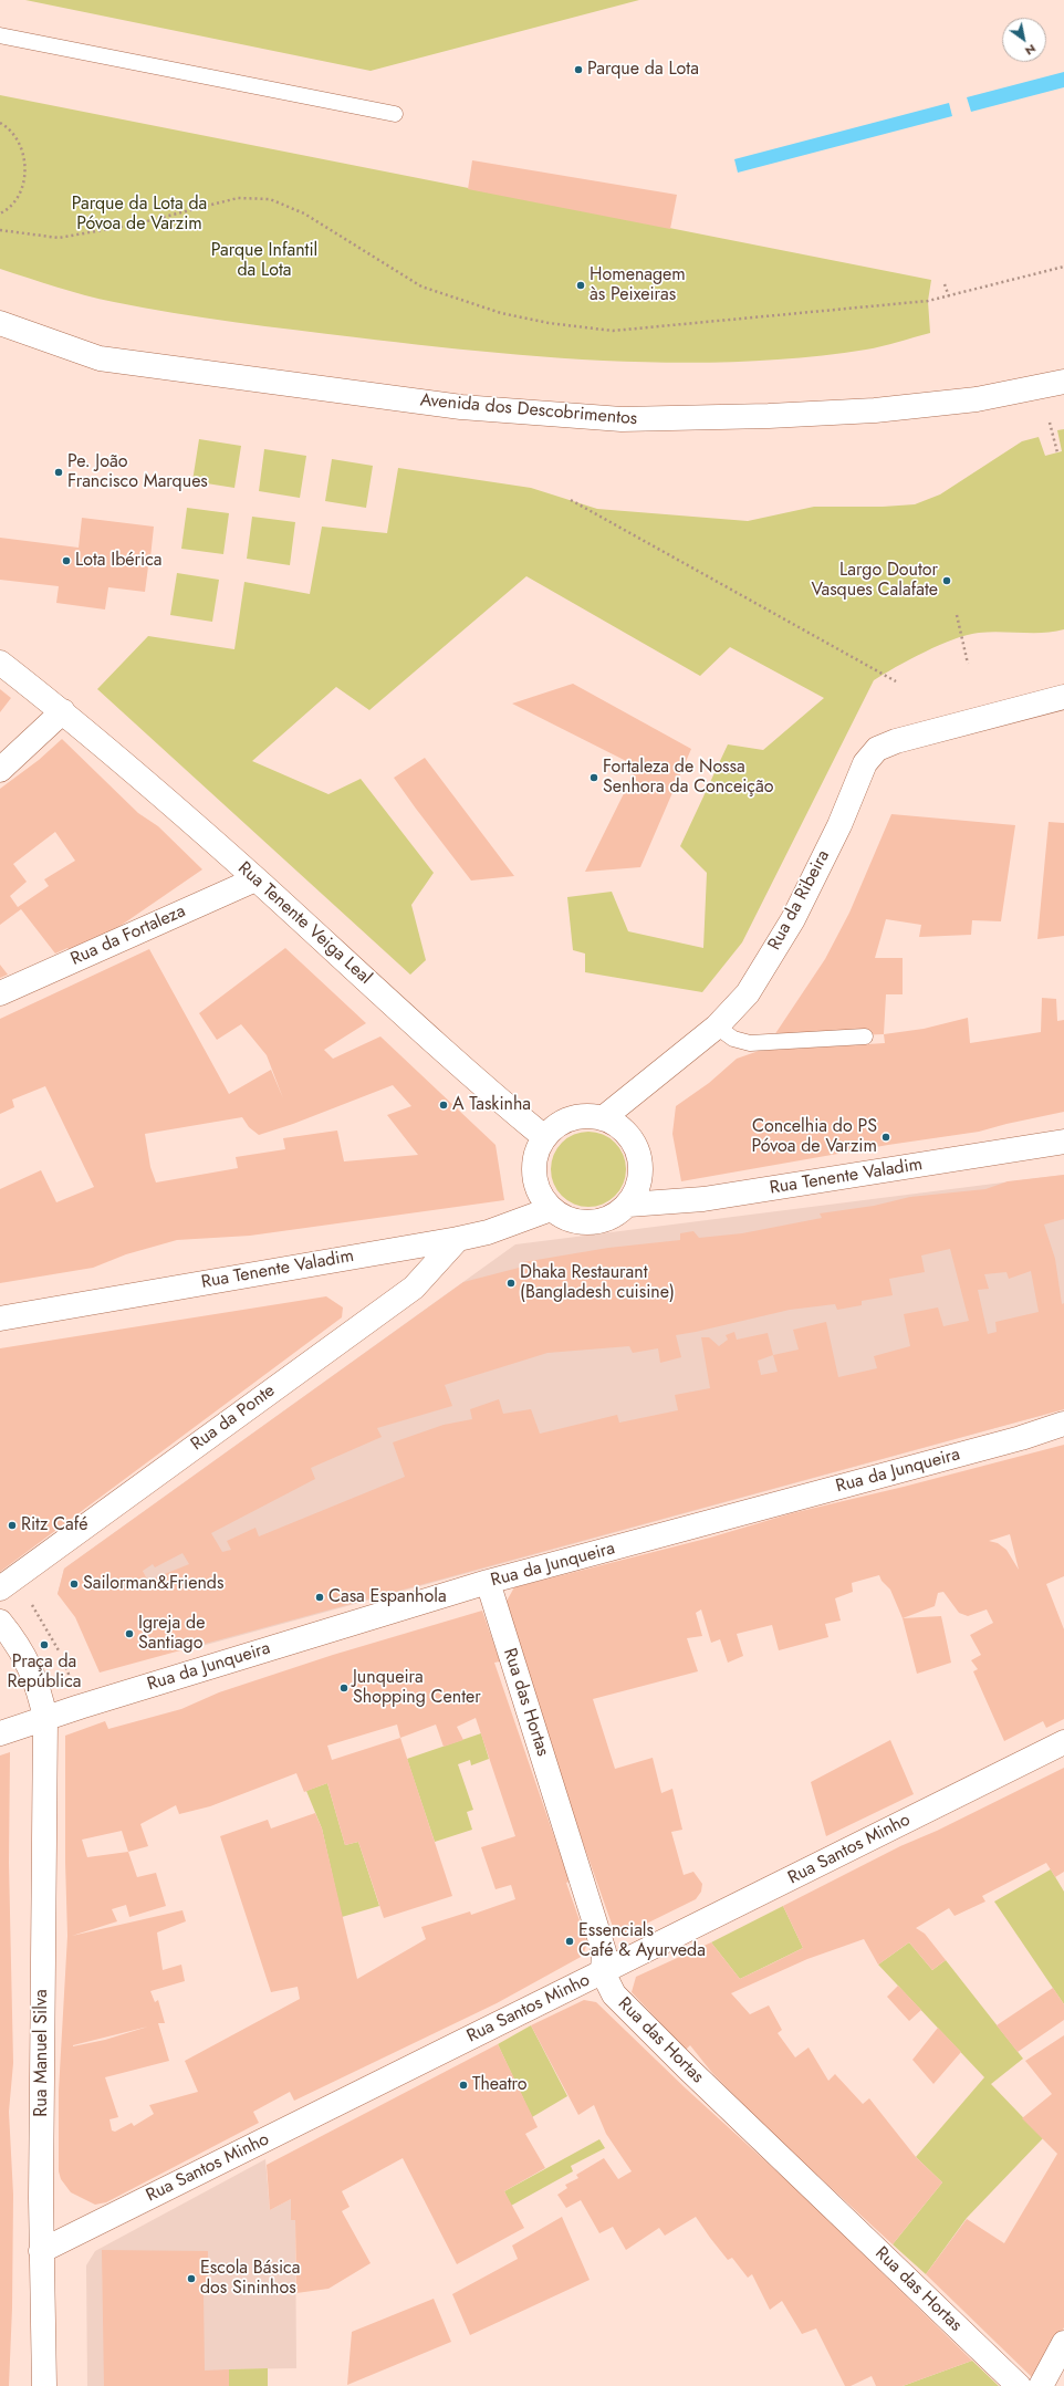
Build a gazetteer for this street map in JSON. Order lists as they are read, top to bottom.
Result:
{
  "streets": {
    "street": [
      "Avenida dos Descobrimentos",
      "Rua da Ribeira",
      "Rua Tenente Veiga Leal",
      "Rua da Fortaleza",
      "Rua Tenente Valadim",
      "Rua da Ponte",
      "Rua da Junqueira",
      "Rua das Hortas",
      "Rua Santos Minho",
      "Rua Manuel Silva"
    ]
  },
  "crossings": [
    ["Rua da Ribeira", "Rua Tenente Veiga Leal"],
    ["Rua da Ribeira", "Rua Tenente Valadim"],
    ["Rua Tenente Veiga Leal", "Rua da Fortaleza"],
    ["Rua Tenente Veiga Leal", "Rua Tenente Valadim"],
    ["Rua Tenente Valadim", "Rua da Ponte"],
    ["Rua da Junqueira", "Rua das Hortas"],
    ["Rua da Junqueira", "Rua Manuel Silva"],
    ["Rua das Hortas", "Rua Santos Minho"],
    ["Rua Santos Minho", "Rua Manuel Silva"]
  ],
  "parks": ["Parque da Lota da Póvoa de Varzim", "Parque Infantil da Lota"],
  "places": [
    "Parque da Lota",
    "Homenagem às Peixeiras",
    "Pe. João Francisco Marques",
    "Lota Ibérica",
    "Largo Doutor Vasques Calafate",
    "Fortaleza de Nossa Senhora da Conceição",
    "A Taskinha",
    "Concelhia do PS Póvoa de Varzim",
    "Dhaka Restaurant (Bangladesh cuisine)",
    "Ritz Café",
    "Sailorman&Friends",
    "Casa Espanhola",
    "Igreja de Santiago",
    "Praça da República",
    "Junqueira Shopping Center",
    "Essencials Café & Ayurveda",
    "Theatro",
    "Escola Básica dos Sininhos"
  ],
  "north": "bottom right"
}
